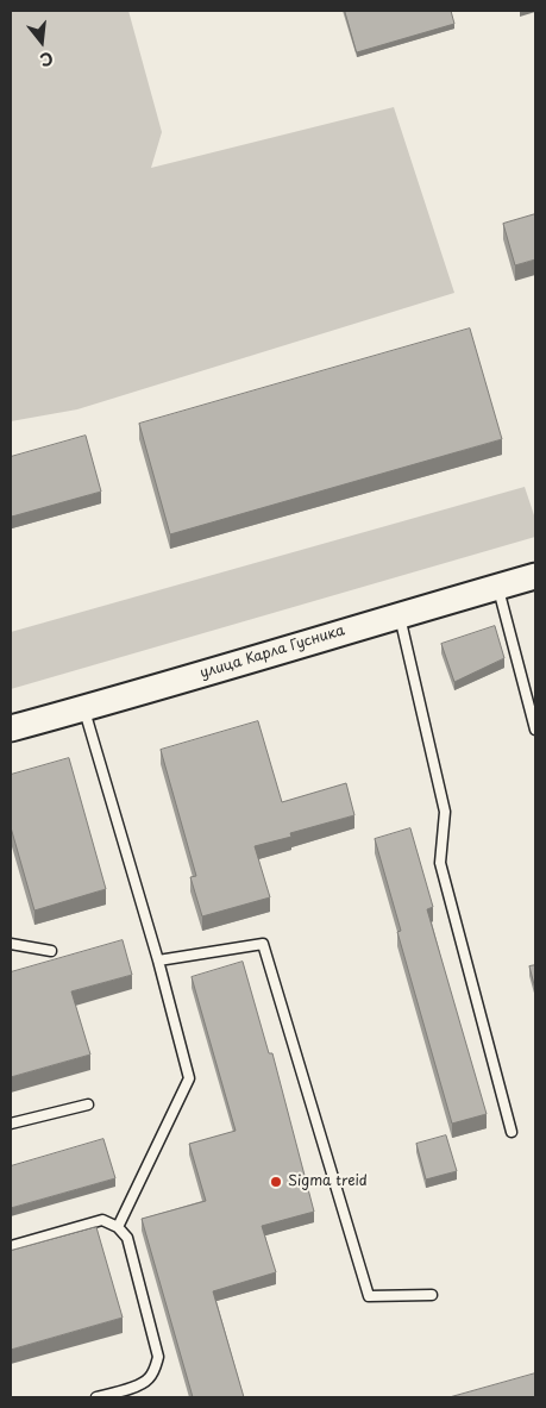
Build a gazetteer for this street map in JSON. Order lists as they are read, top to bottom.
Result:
{
  "streets": {
    "street": ["улица Карла Гусника"]
  },
  "places": ["Sigma treid"],
  "north": "bottom"
}
